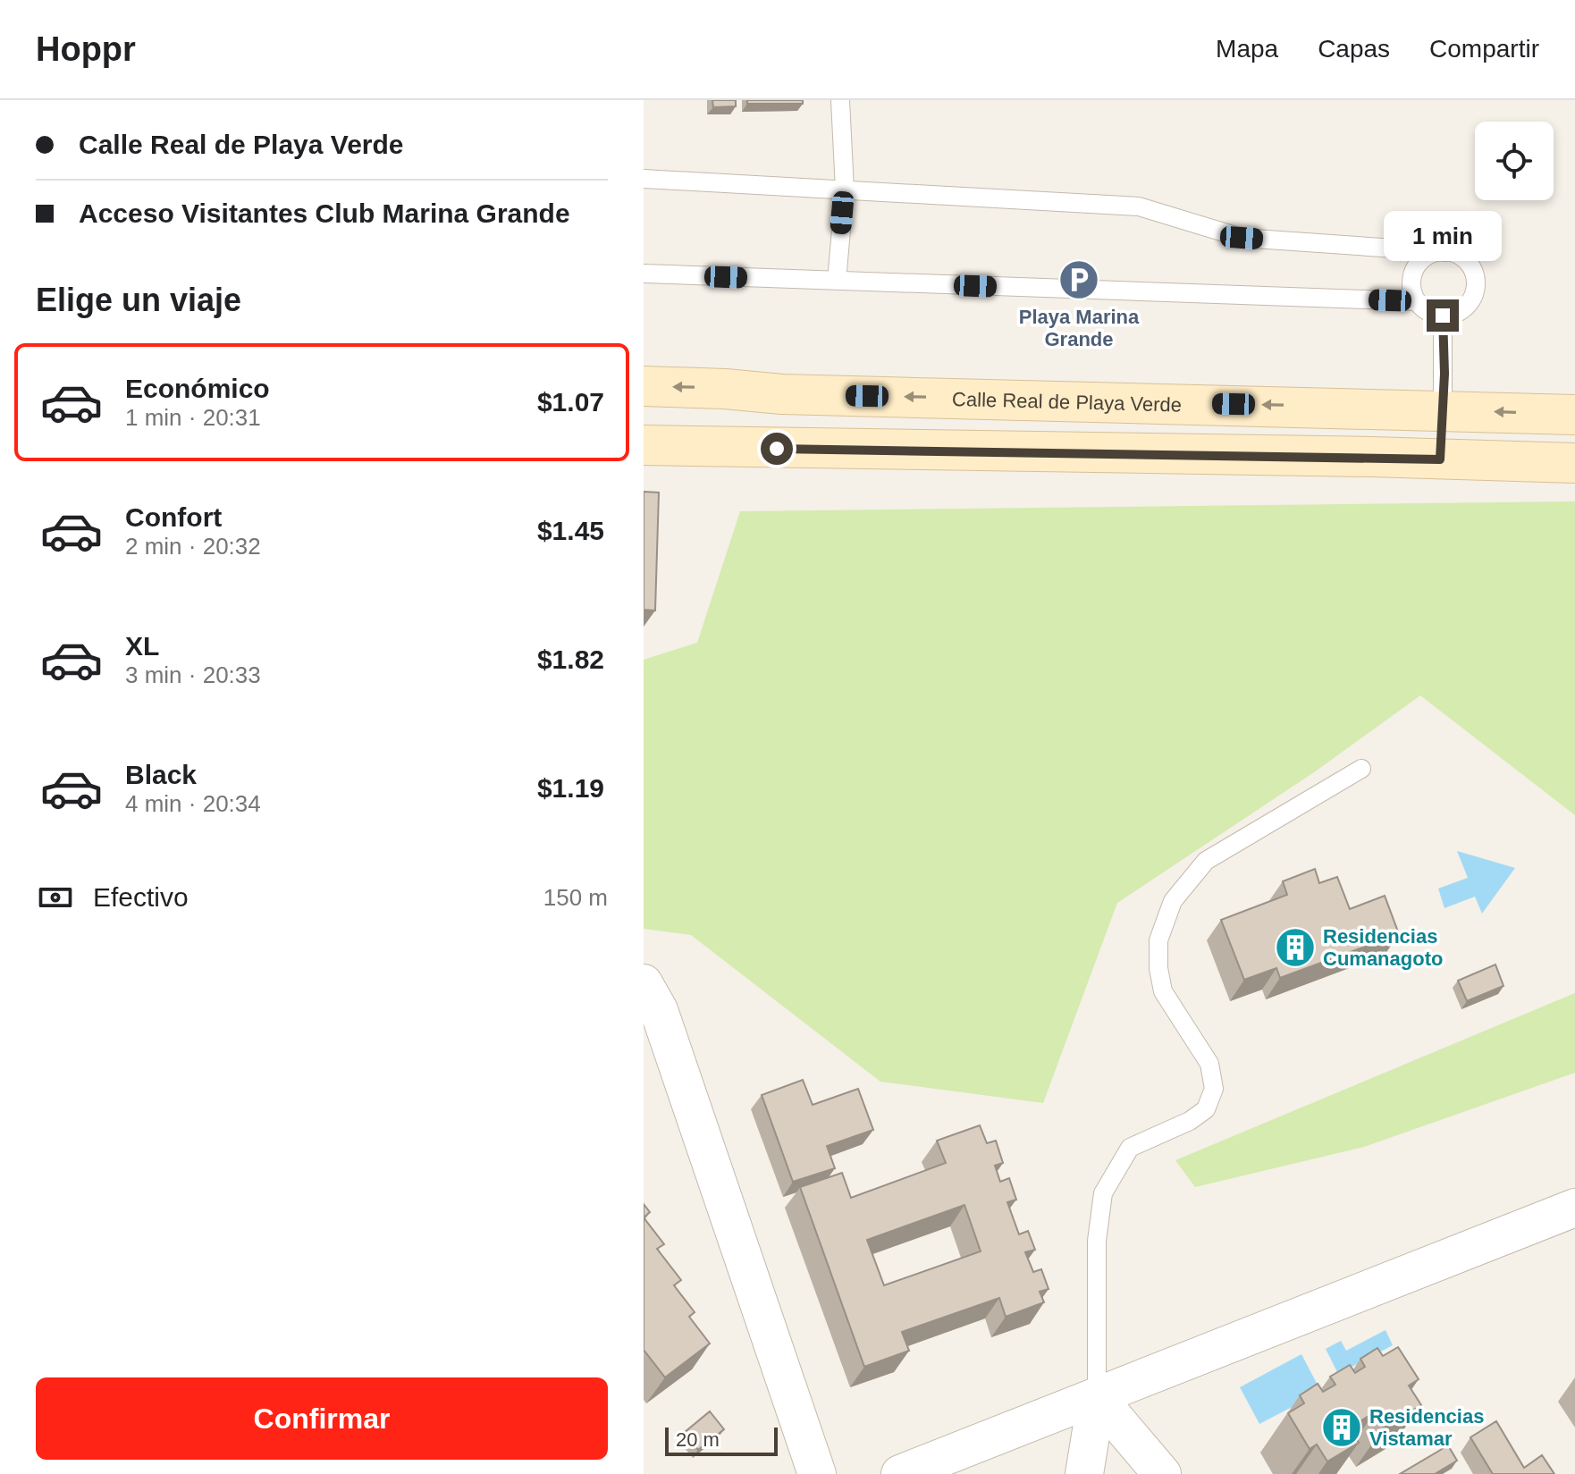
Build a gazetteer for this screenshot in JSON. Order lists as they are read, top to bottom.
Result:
{
  "streets": {
    "street": ["Calle Real de Playa Verde"]
  },
  "places": {
    "parking": ["Playa Marina Grande"],
    "building": ["Residencias Cumanagoto", "Residencias Vistamar"]
  },
  "scale_bar": "20 m",
  "page": {
    "header": "Hoppr",
    "nav": ["Mapa", "Capas", "Compartir"],
    "banner": ["Calle Real de Playa Verde", "Acceso Visitantes Club Marina Grande"],
    "bubble": "1 min",
    "heading": "Elige un viaje",
    "list": [
      {
        "name": "Económico",
        "note": "1 min · 20:31",
        "value": "$1.07"
      },
      {
        "name": "Confort",
        "note": "2 min · 20:32",
        "value": "$1.45"
      },
      {
        "name": "XL",
        "note": "3 min · 20:33",
        "value": "$1.82"
      },
      {
        "name": "Black",
        "note": "4 min · 20:34",
        "value": "$1.19"
      }
    ],
    "pay": ["Efectivo", "150 m"],
    "buttons": "Confirmar",
    "scale": "20 m"
  }
}
